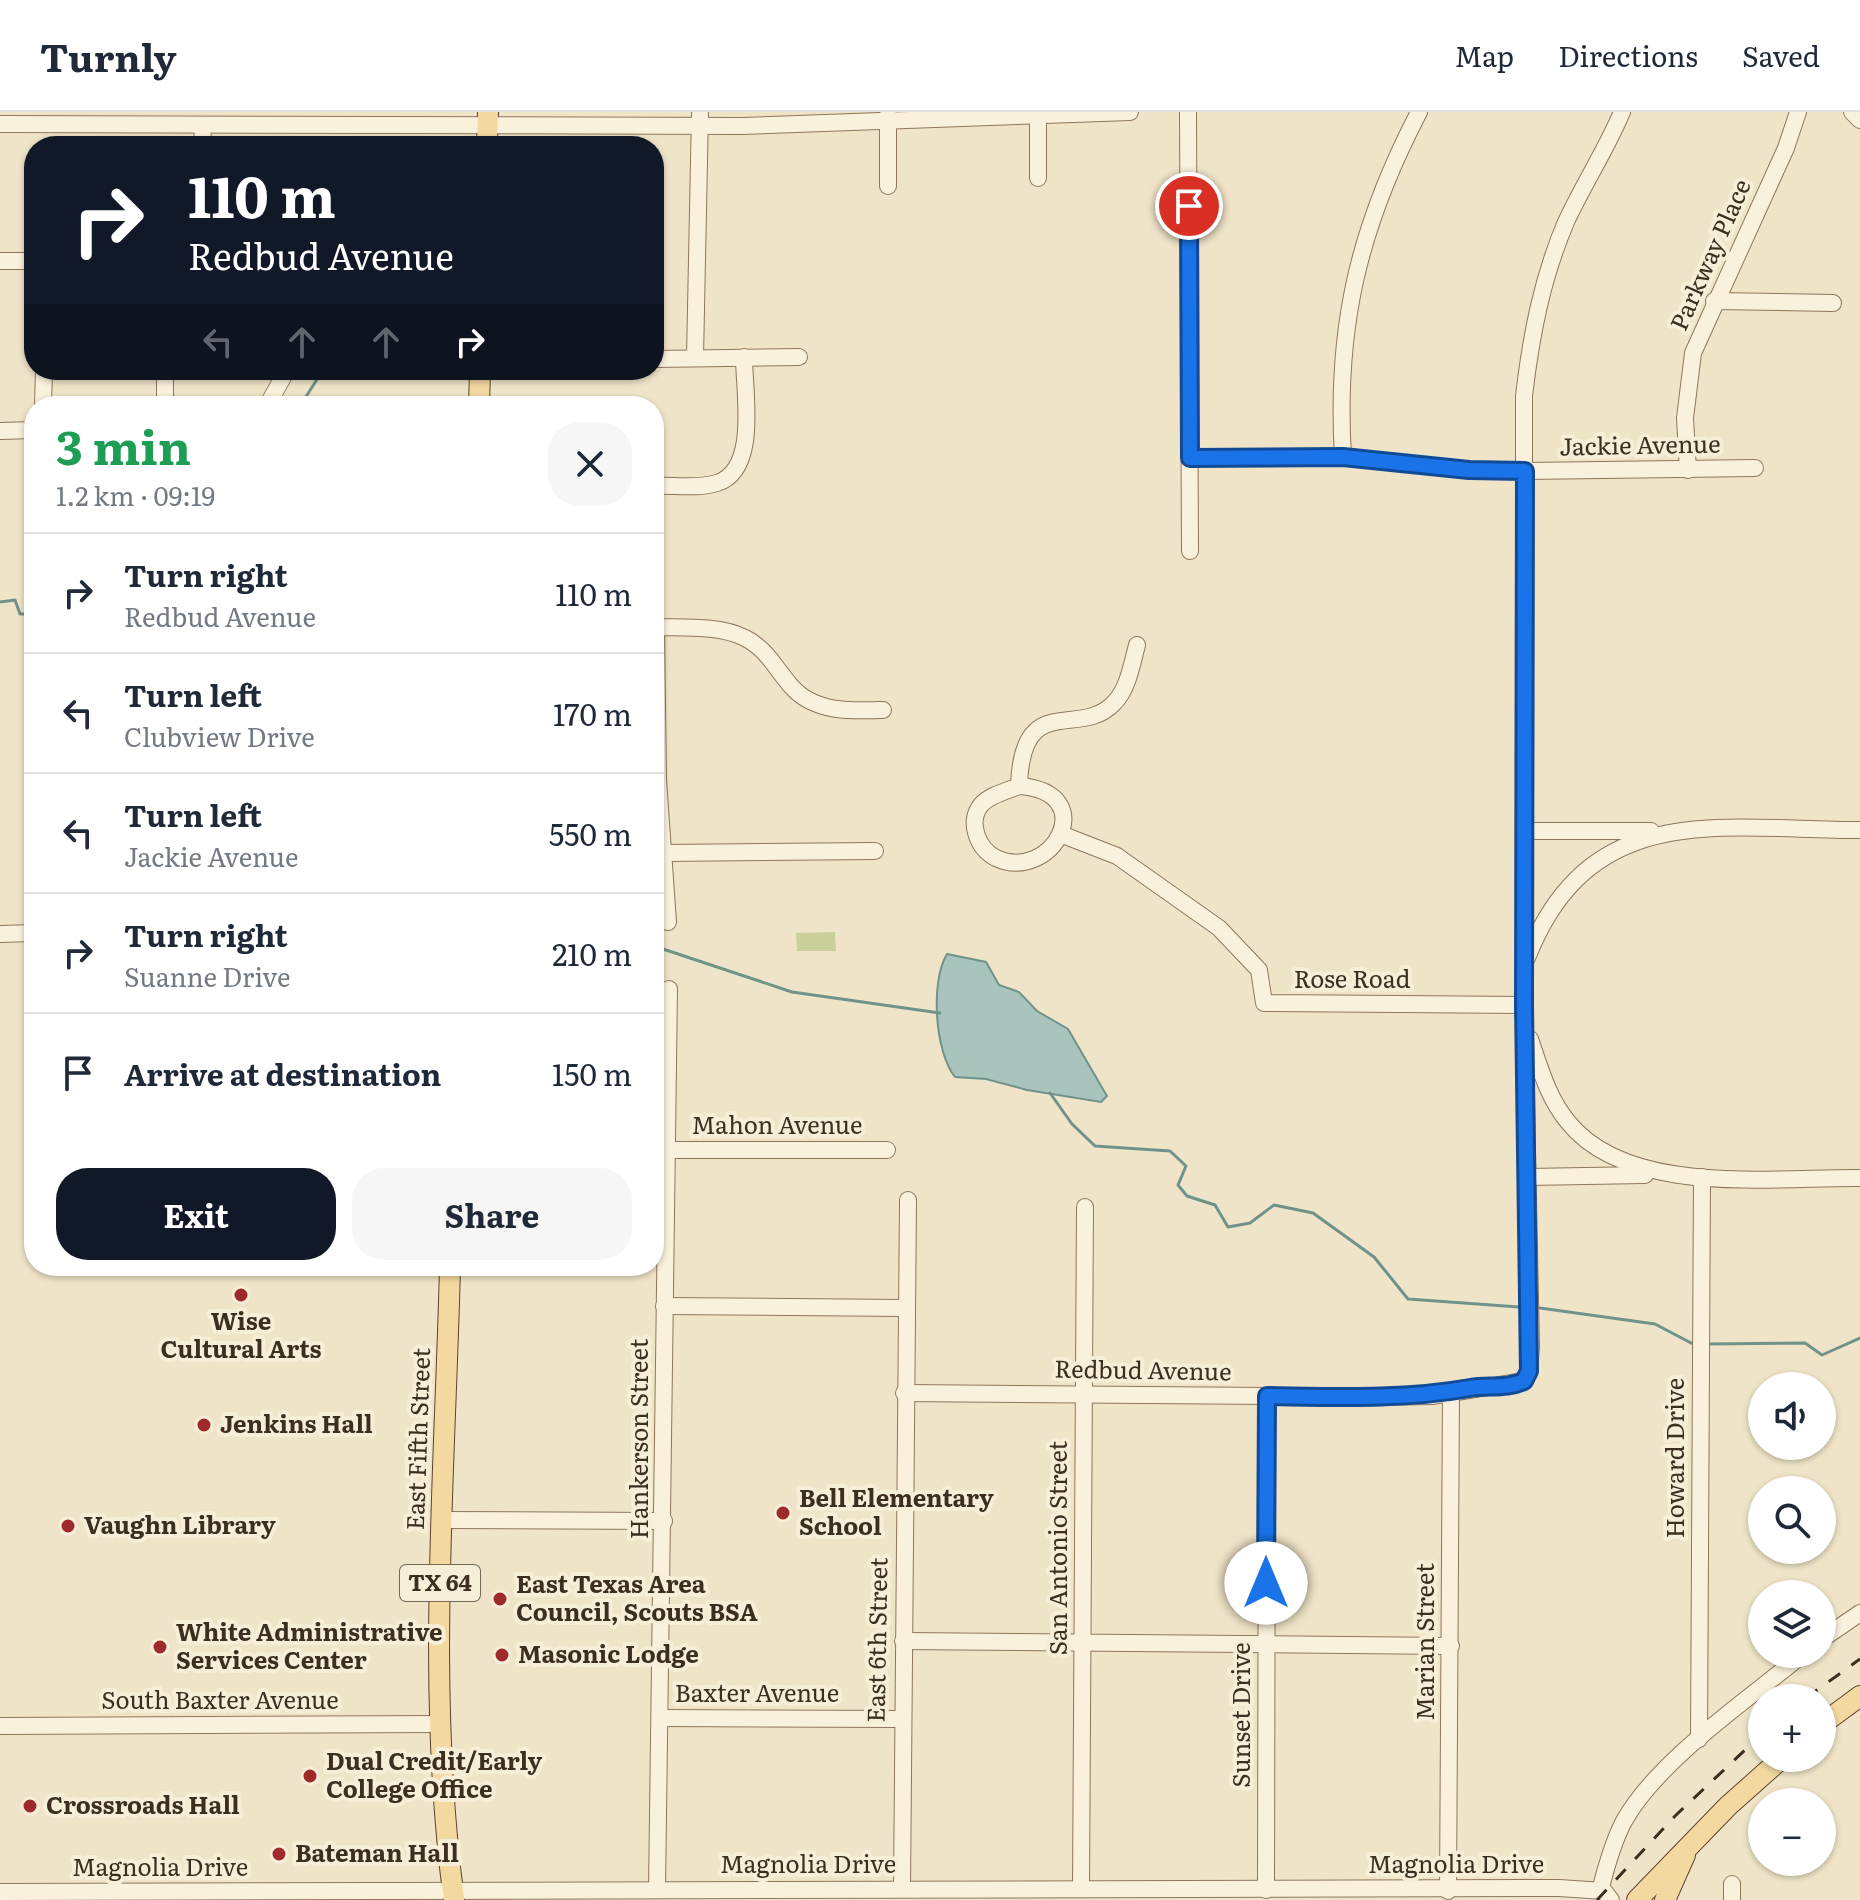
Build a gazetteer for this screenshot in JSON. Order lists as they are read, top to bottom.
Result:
{
  "streets": {
    "main road": ["East Fifth Street", "TX 64"],
    "street": [
      "Parkway Place",
      "Jackie Avenue",
      "Rose Road",
      "Mahon Avenue",
      "Redbud Avenue",
      "Hankerson Street",
      "Howard Drive",
      "San Antonio Street",
      "East 6th Street",
      "Marian Street",
      "Baxter Avenue",
      "South Baxter Avenue",
      "Sunset Drive",
      "Magnolia Drive"
    ]
  },
  "crossings": [
    ["Parkway Place", "Jackie Avenue"],
    ["Mahon Avenue", "Hankerson Street"],
    ["Redbud Avenue", "San Antonio Street"],
    ["Redbud Avenue", "East 6th Street"],
    ["Redbud Avenue", "Marian Street"],
    ["Redbud Avenue", "Sunset Drive"],
    ["East Fifth Street", "South Baxter Avenue"],
    ["East Fifth Street", "Magnolia Drive"],
    ["Hankerson Street", "Baxter Avenue"],
    ["Hankerson Street", "Magnolia Drive"],
    ["San Antonio Street", "Magnolia Drive"],
    ["East 6th Street", "Baxter Avenue"],
    ["East 6th Street", "Magnolia Drive"],
    ["Marian Street", "Magnolia Drive"],
    ["Sunset Drive", "Magnolia Drive"]
  ],
  "places": [
    "Wise Cultural Arts",
    "Jenkins Hall",
    "Bell Elementary School",
    "Vaughn Library",
    "East Texas Area Council, Scouts BSA",
    "White Administrative Services Center",
    "Masonic Lodge",
    "Dual Credit/Early College Office",
    "Crossroads Hall",
    "Bateman Hall"
  ],
  "page": {
    "header": "Turnly",
    "nav": ["Map", "Directions", "Saved"],
    "turn": ["110 m", "Redbud Avenue"],
    "heading": ["3 min", "1.2 km · 09:19"],
    "list": [
      {
        "name": "Turn right",
        "note": "Redbud Avenue",
        "value": "110 m"
      },
      {
        "name": "Turn left",
        "note": "Clubview Drive",
        "value": "170 m"
      },
      {
        "name": "Turn left",
        "note": "Jackie Avenue",
        "value": "550 m"
      },
      {
        "name": "Turn right",
        "note": "Suanne Drive",
        "value": "210 m"
      },
      {
        "name": "Arrive at destination",
        "value": "150 m"
      }
    ],
    "buttons": ["Exit", "Share"],
    "map_buttons": ["+", "−"]
  }
}
